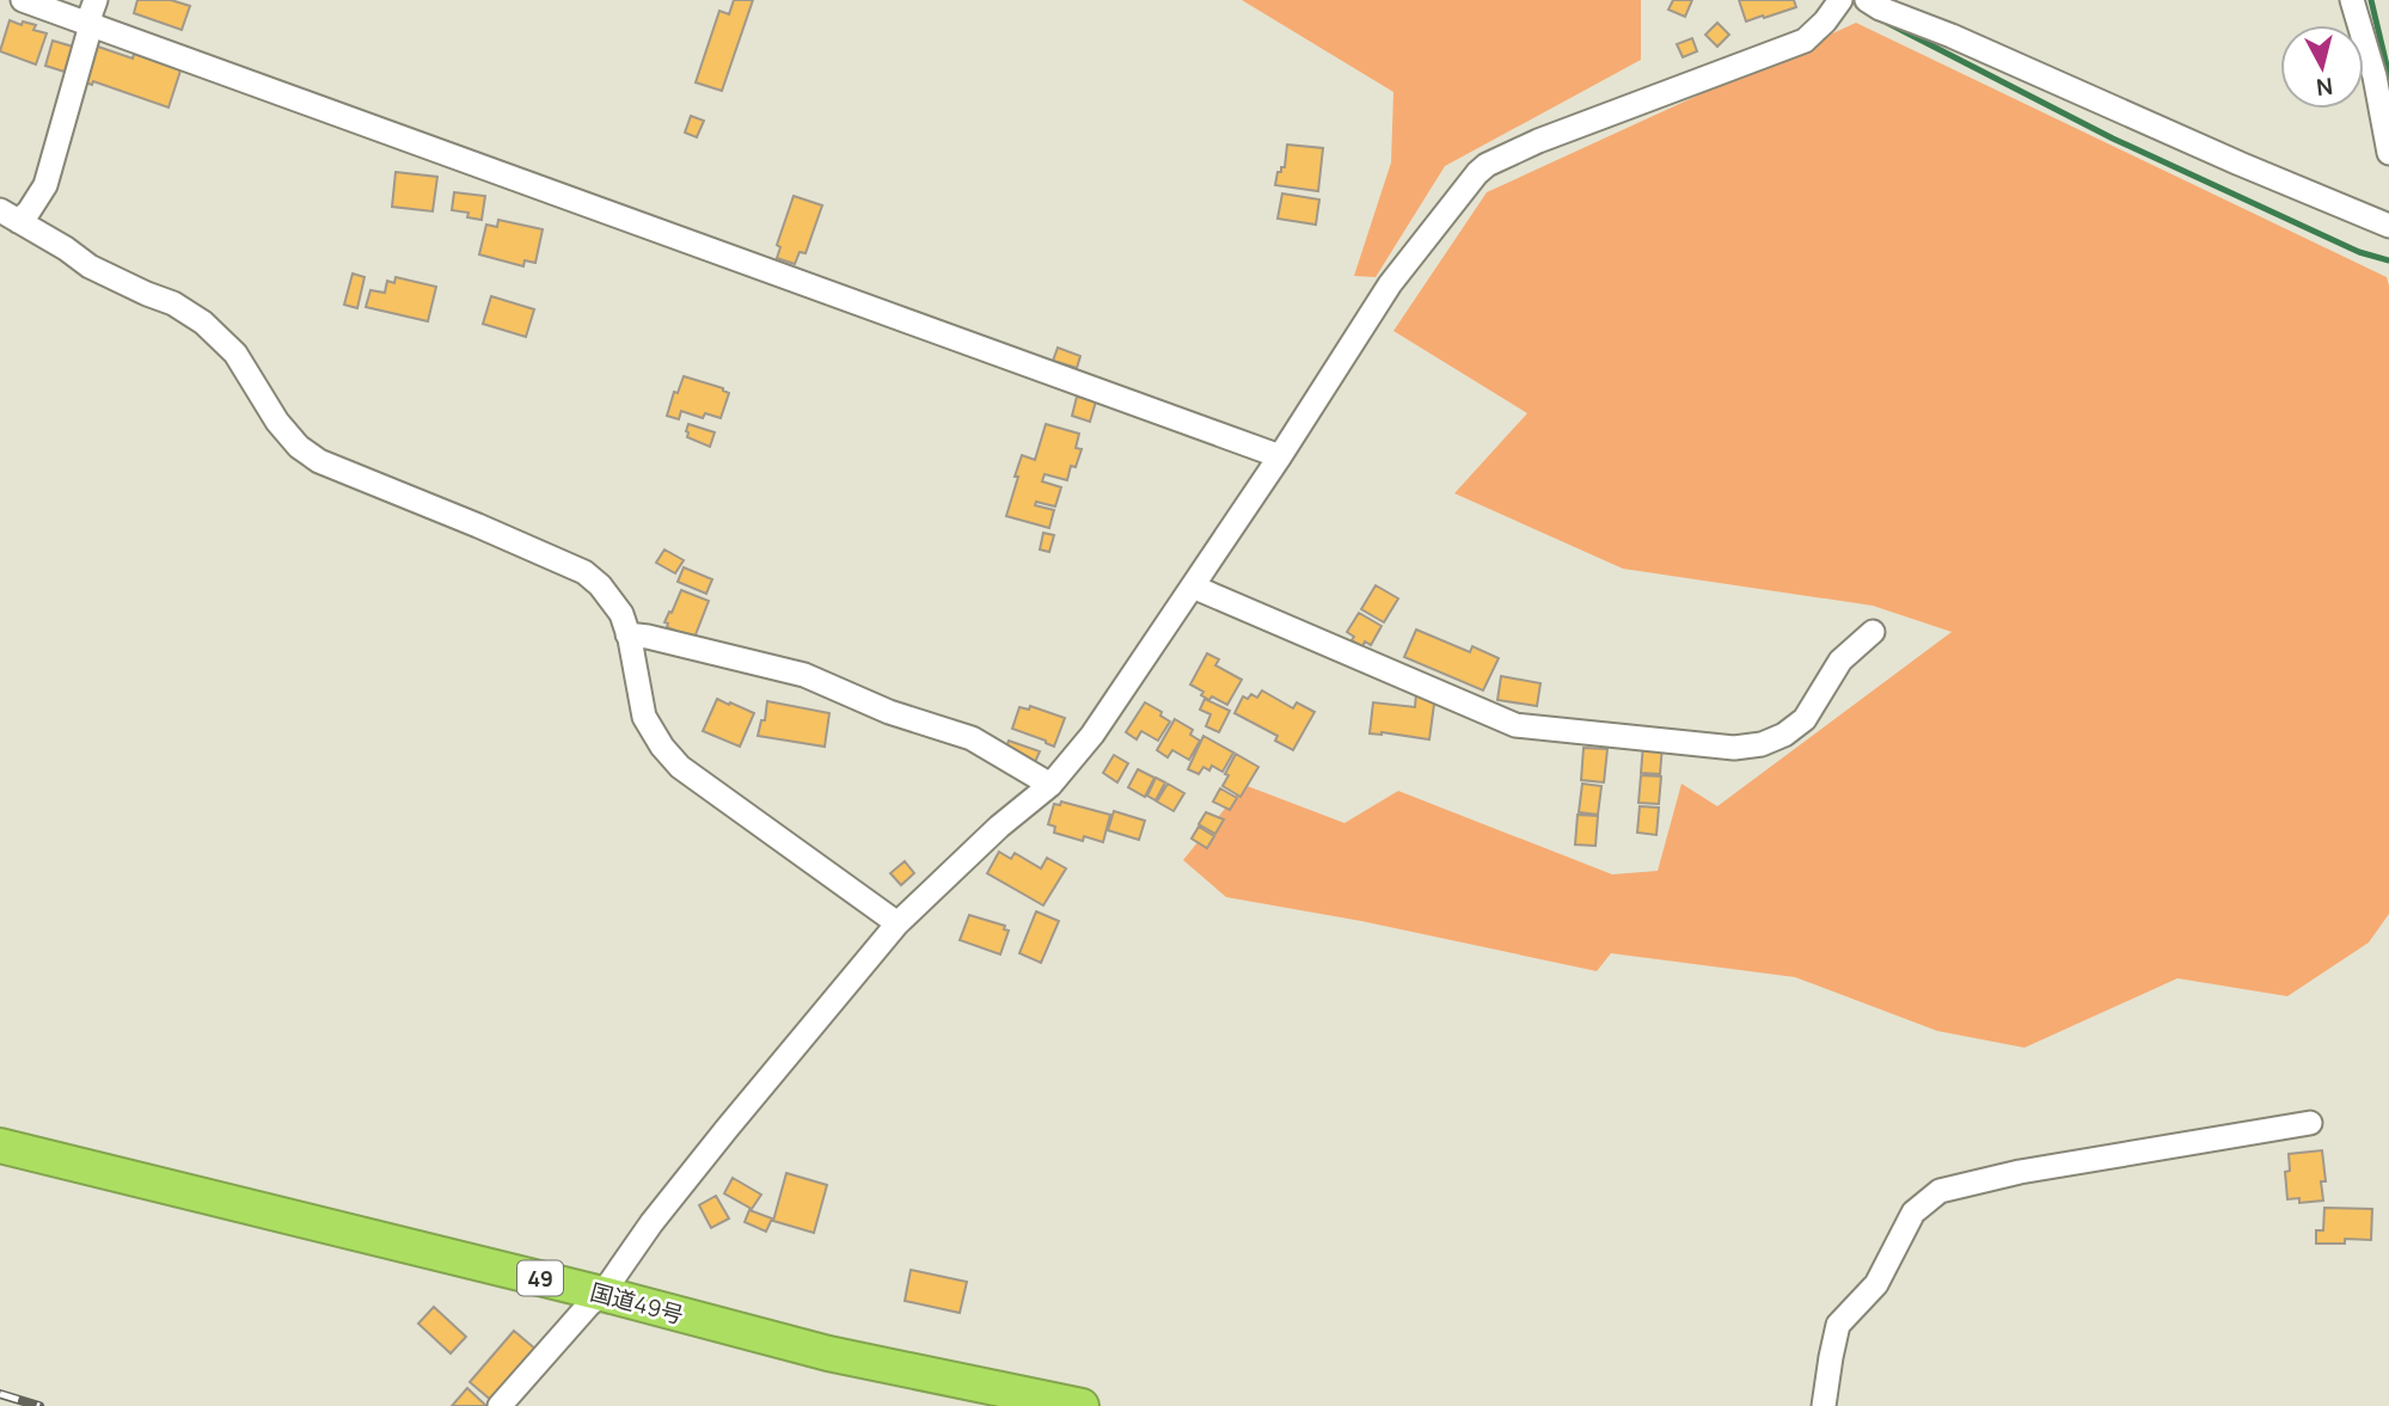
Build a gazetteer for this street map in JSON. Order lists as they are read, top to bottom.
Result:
{
  "streets": {
    "highway": ["49", "国道49号"]
  },
  "north": "bottom"
}
